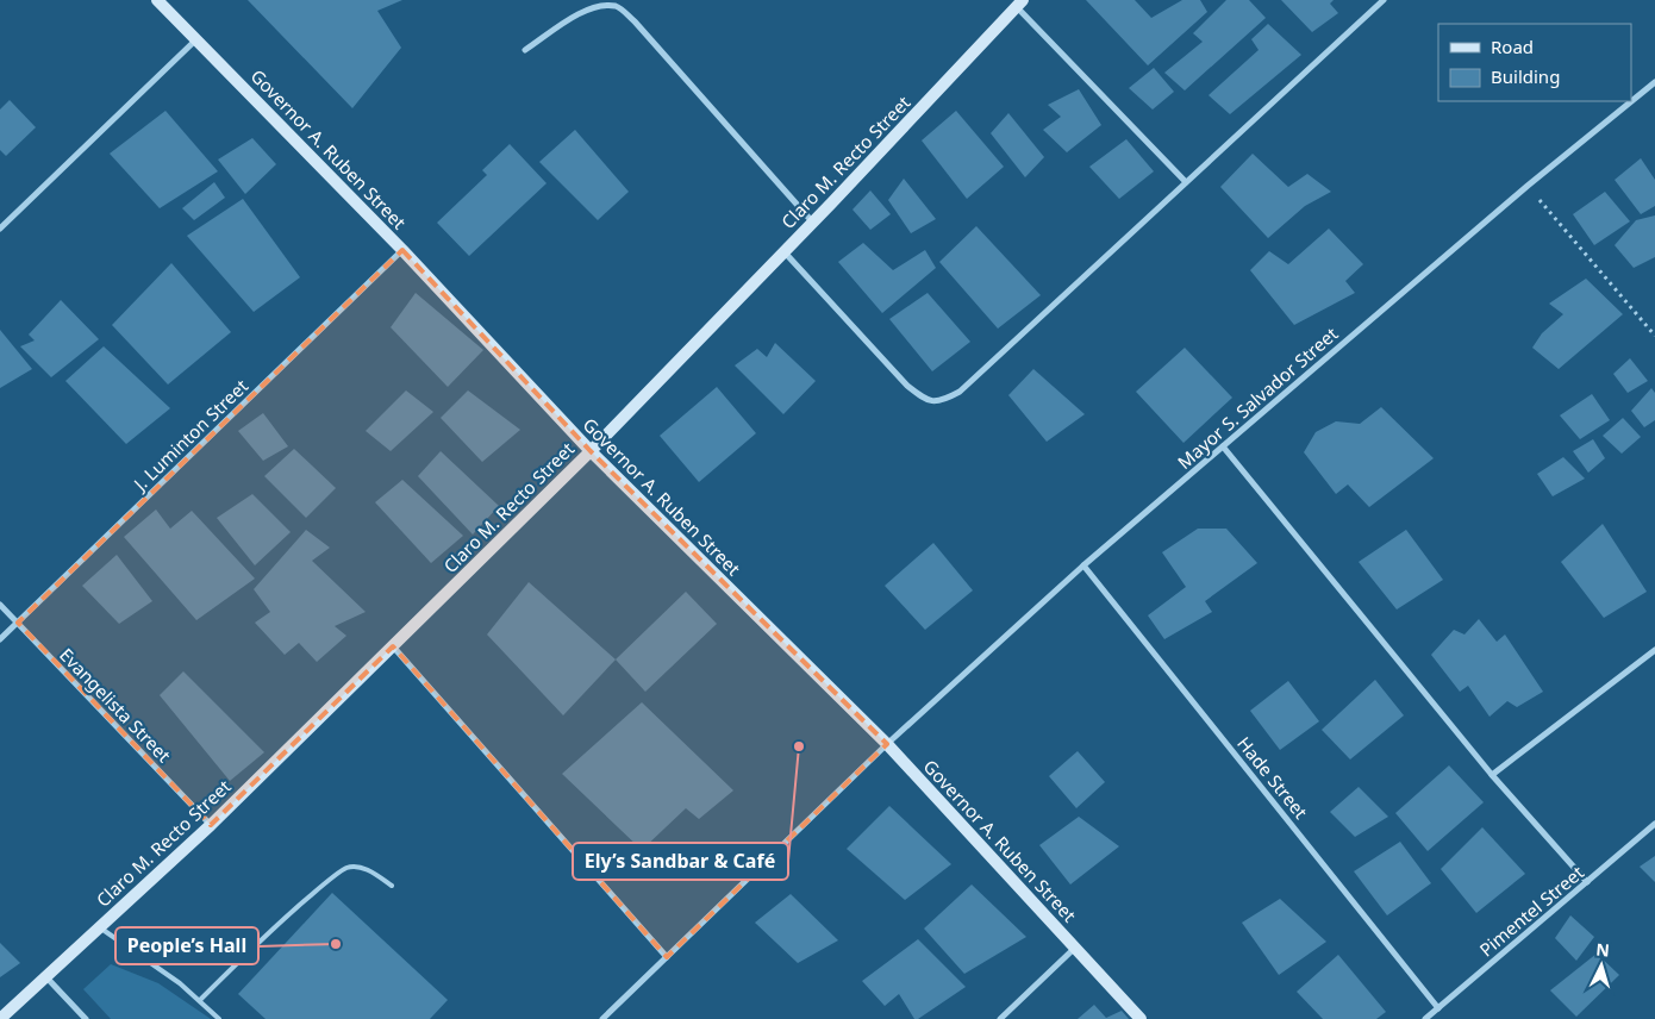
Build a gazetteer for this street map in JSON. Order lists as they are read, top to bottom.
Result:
{
  "streets": {
    "main road": ["Governor A. Ruben Street", "Claro M. Recto Street"],
    "street": [
      "Mayor S. Salvador Street",
      "J. Luminton Street",
      "Evangelista Street",
      "Hade Street",
      "Pimentel Street"
    ]
  },
  "crossings": [
    ["Governor A. Ruben Street", "Claro M. Recto Street"],
    ["Governor A. Ruben Street", "Mayor S. Salvador Street"],
    ["Governor A. Ruben Street", "J. Luminton Street"],
    ["Claro M. Recto Street", "Evangelista Street"],
    ["Mayor S. Salvador Street", "Hade Street"],
    ["J. Luminton Street", "Evangelista Street"],
    ["Hade Street", "Pimentel Street"]
  ],
  "places": ["Ely’s Sandbar & Café", "People’s Hall"],
  "legend": ["Road", "Building"],
  "north": "top"
}
